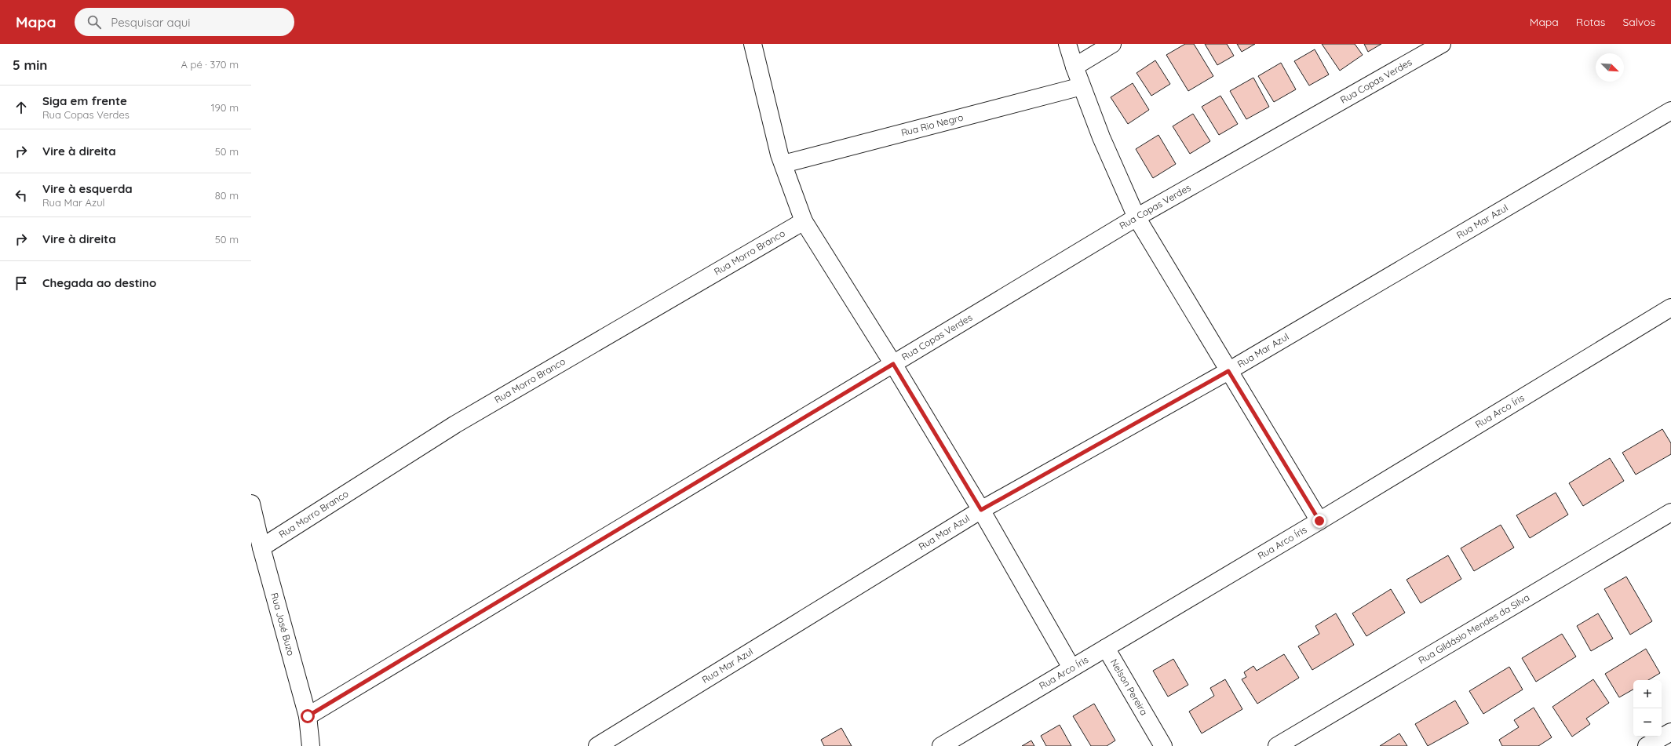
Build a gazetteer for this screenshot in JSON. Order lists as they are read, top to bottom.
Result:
{
  "streets": {
    "street": [
      "Rua Copas Verdes",
      "Rua Rio Negro",
      "Rua Mar Azul",
      "Rua Morro Branco",
      "Rua Arco Íris",
      "Rua José Buzo",
      "Rua Gildásio Mendes da Silva",
      "Nelson Pereira"
    ]
  },
  "crossings": [
    ["Rua Copas Verdes", "Rua José Buzo"],
    ["Rua Morro Branco", "Rua José Buzo"],
    ["Rua Arco Íris", "Nelson Pereira"]
  ],
  "north": "bottom right",
  "page": {
    "header": "Mapa",
    "search": "Pesquisar aqui",
    "nav": ["Mapa", "Rotas", "Salvos"],
    "heading": ["5 min", "A pé · 370 m"],
    "list": [
      ["Siga em frente", "Rua Copas Verdes", "190 m"],
      ["Vire à direita", "50 m"],
      ["Vire à esquerda", "Rua Mar Azul", "80 m"],
      ["Vire à direita", "50 m"],
      "Chegada ao destino"
    ],
    "map_buttons": ["+", "−"]
  }
}
